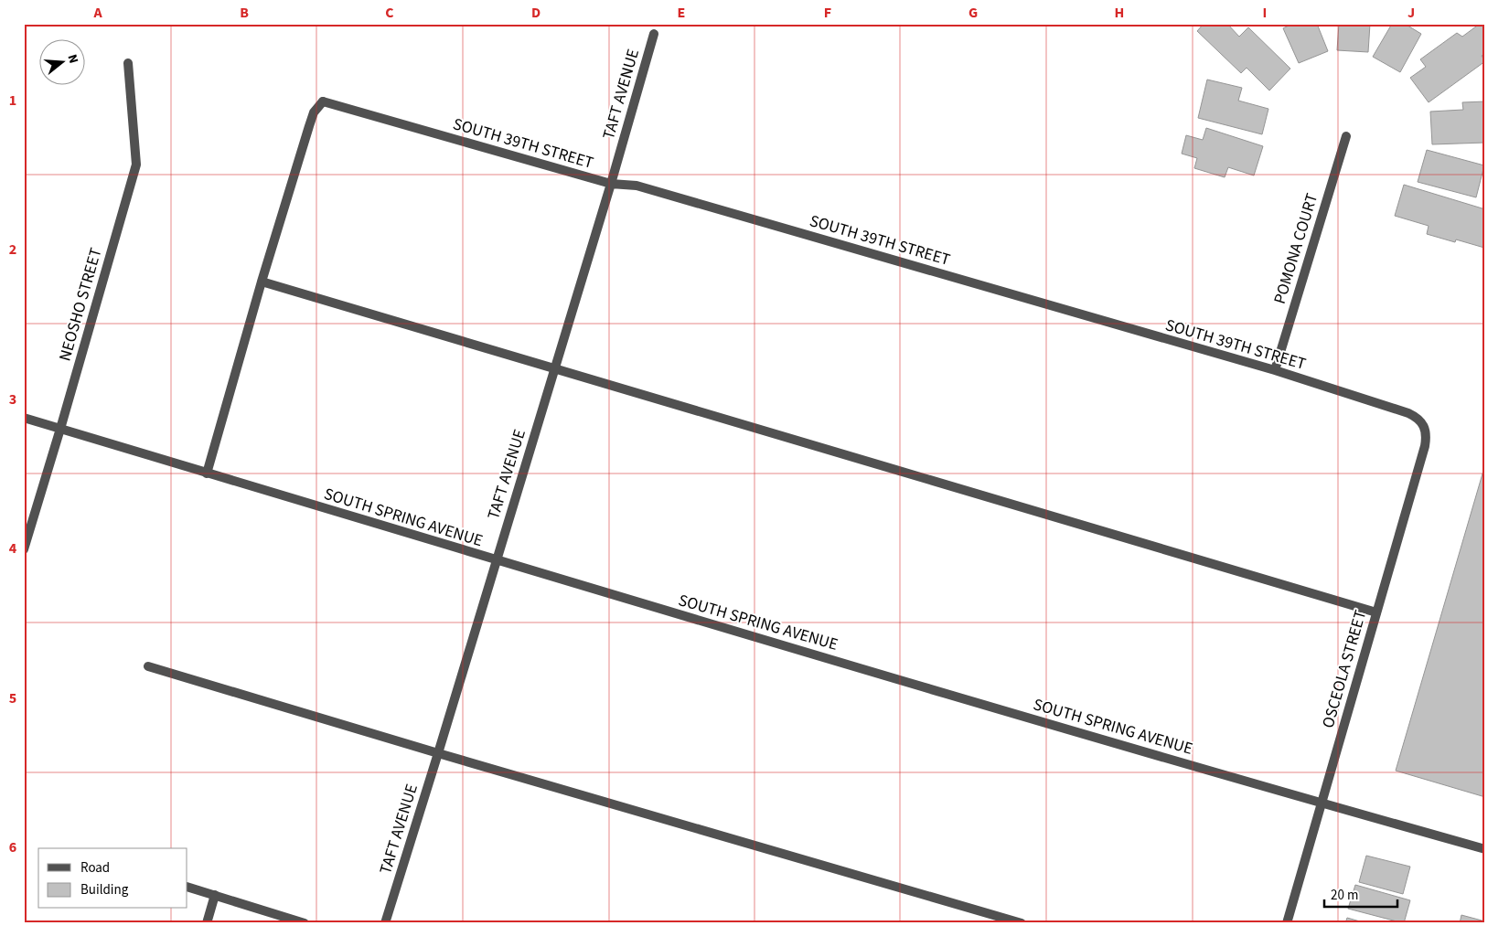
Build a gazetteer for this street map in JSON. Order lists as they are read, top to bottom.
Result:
{
  "streets": {
    "street": [
      "TAFT AVENUE",
      "SOUTH 39TH STREET",
      "POMONA COURT",
      "NEOSHO STREET",
      "SOUTH SPRING AVENUE",
      "OSCEOLA STREET"
    ]
  },
  "crossings": [
    ["TAFT AVENUE", "SOUTH 39TH STREET"],
    ["TAFT AVENUE", "SOUTH SPRING AVENUE"],
    ["SOUTH 39TH STREET", "POMONA COURT"],
    ["SOUTH 39TH STREET", "OSCEOLA STREET"],
    ["NEOSHO STREET", "SOUTH SPRING AVENUE"],
    ["SOUTH SPRING AVENUE", "OSCEOLA STREET"]
  ],
  "legend": ["Road", "Building"],
  "scale_bar": "20 m",
  "north": "right",
  "grid": {
    "columns": [
      "A",
      "B",
      "C",
      "D",
      "E",
      "F",
      "G",
      "H",
      "I",
      "J"
    ],
    "rows": [
      "1",
      "2",
      "3",
      "4",
      "5",
      "6"
    ]
  }
}
